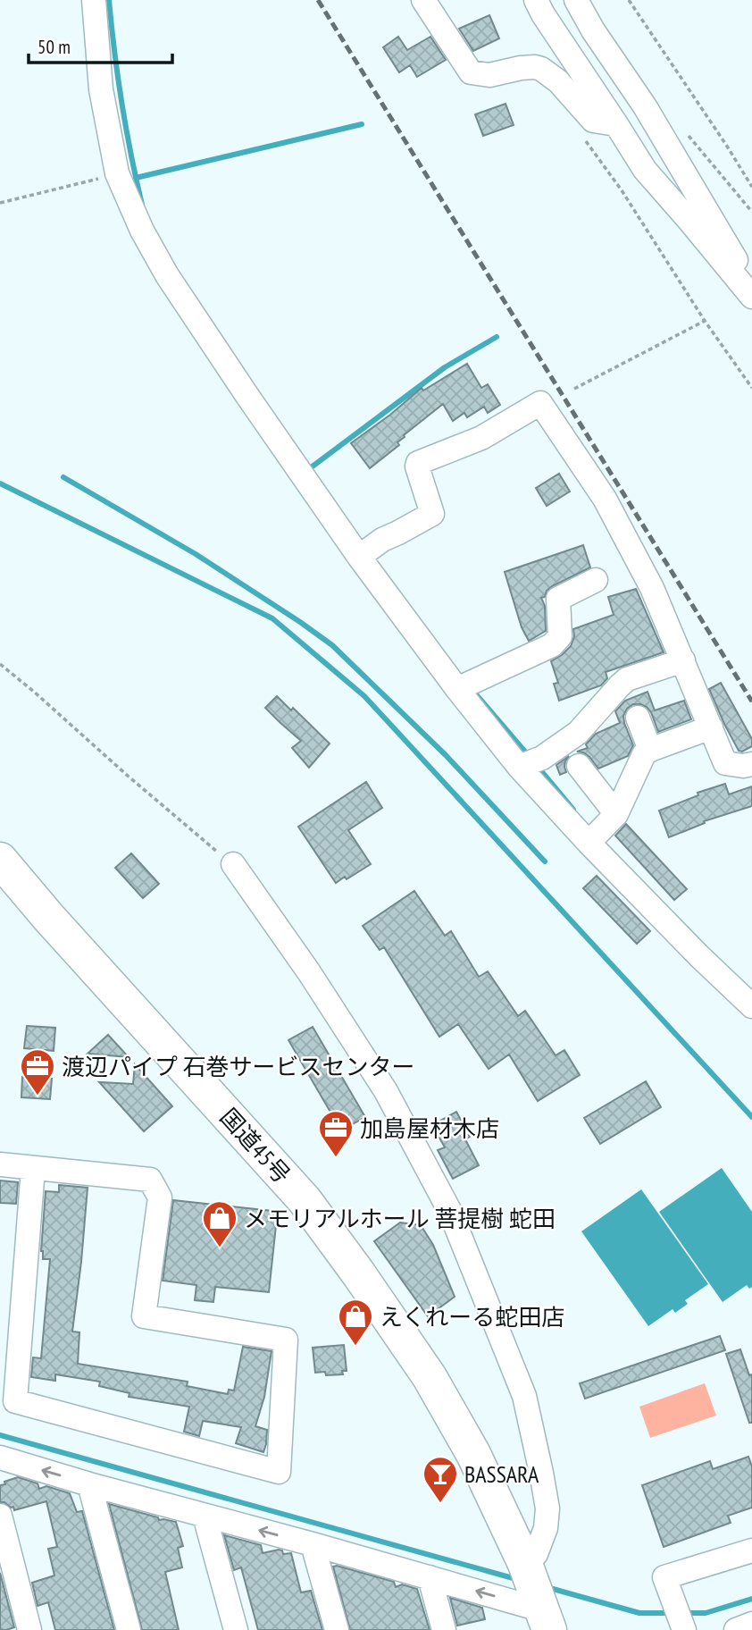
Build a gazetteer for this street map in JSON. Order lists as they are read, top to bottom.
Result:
{
  "streets": {
    "highway": ["国道45号"]
  },
  "places": {
    "office": ["渡辺パイプ 石巻サービスセンター", "加島屋材木店"],
    "shop": ["メモリアルホール 菩提樹 蛇田", "えくれーる蛇田店"],
    "bar": ["BASSARA"]
  },
  "scale_bar": "50 m"
}
